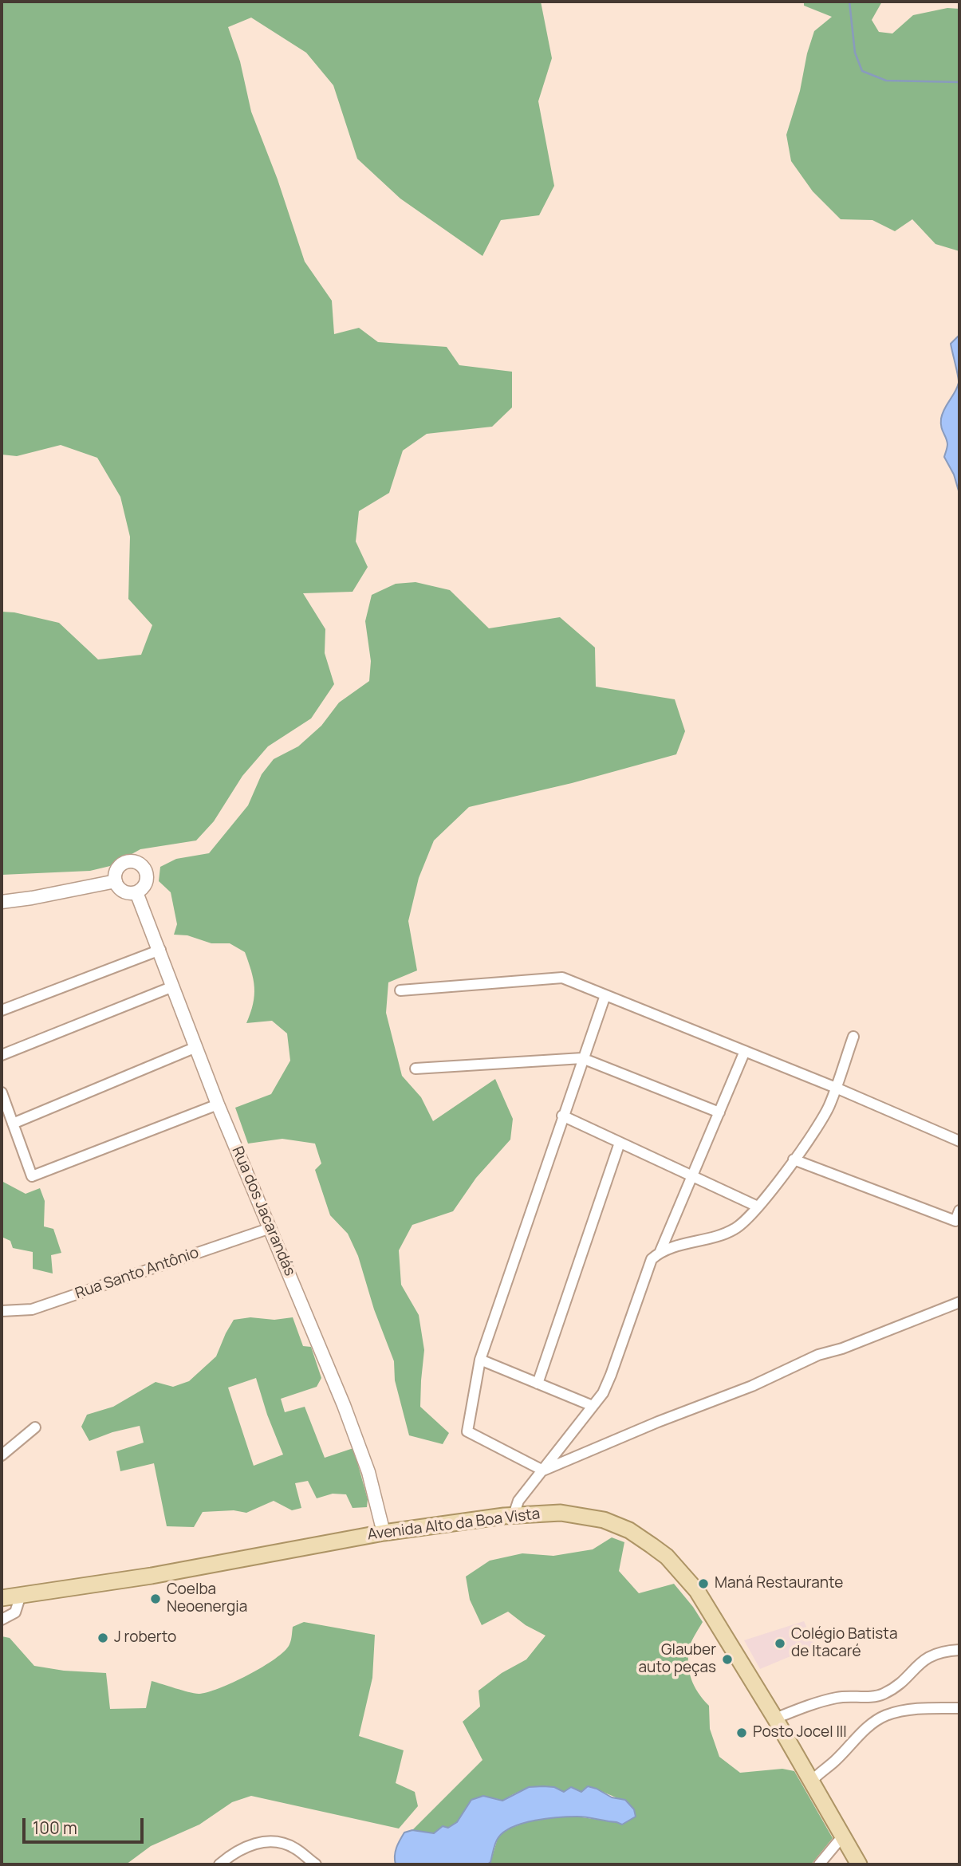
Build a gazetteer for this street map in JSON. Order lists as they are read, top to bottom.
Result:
{
  "streets": {
    "main road": ["Avenida Alto da Boa Vista"],
    "street": ["Rua dos Jacarandás", "Rua Santo Antônio"]
  },
  "crossings": [
    ["Rua dos Jacarandás", "Rua Santo Antônio"],
    ["Rua dos Jacarandás", "Avenida Alto da Boa Vista"]
  ],
  "places": [
    "Maná Restaurante",
    "Coelba Neoenergia",
    "J roberto",
    "Colégio Batista de Itacaré",
    "Glauber auto peças",
    "Posto Jocel III"
  ],
  "scale_bar": "100 m"
}
